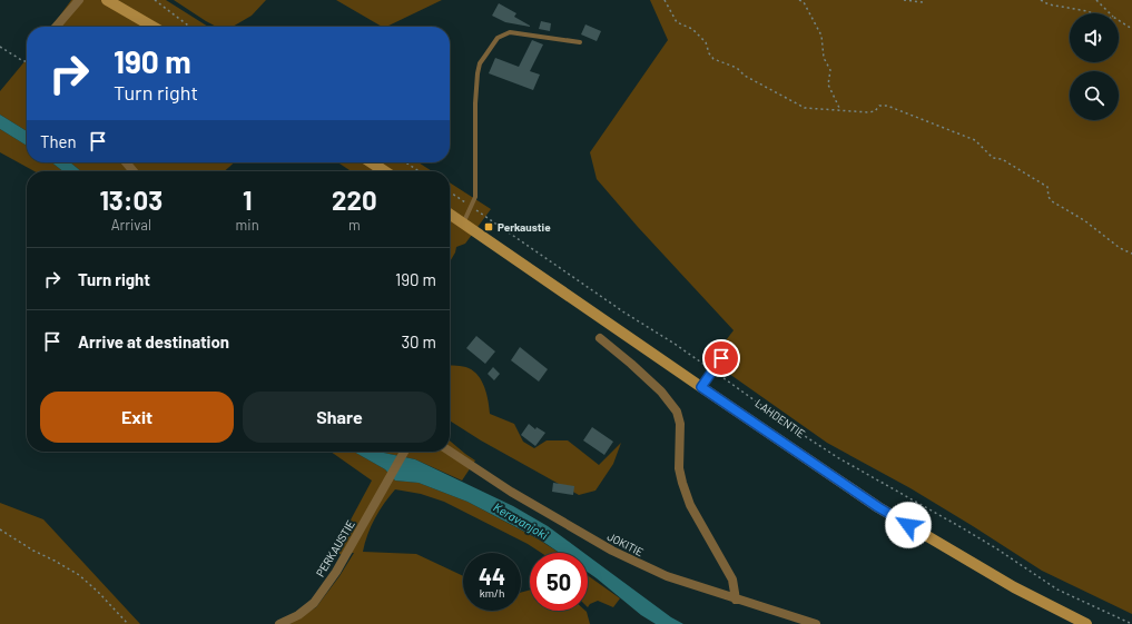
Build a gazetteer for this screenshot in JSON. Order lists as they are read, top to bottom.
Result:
{
  "streets": {
    "main road": ["LAHDENTIE"],
    "street": ["JOKITIE", "PERKAUSTIE"]
  },
  "water": ["Keravanjoki"],
  "places": {
    "transit": ["Perkaustie"]
  },
  "page": {
    "turn": ["190 m", "Turn right"],
    "then": "Then",
    "eta": [
      "13:03",
      "Arrival",
      "1",
      "min",
      "220",
      "m"
    ],
    "list": [
      {
        "name": "Turn right",
        "value": "190 m"
      },
      {
        "name": "Arrive at destination",
        "value": "30 m"
      }
    ],
    "buttons": ["Exit", "Share"],
    "speed": "44 km/h",
    "limit": "50"
  }
}
